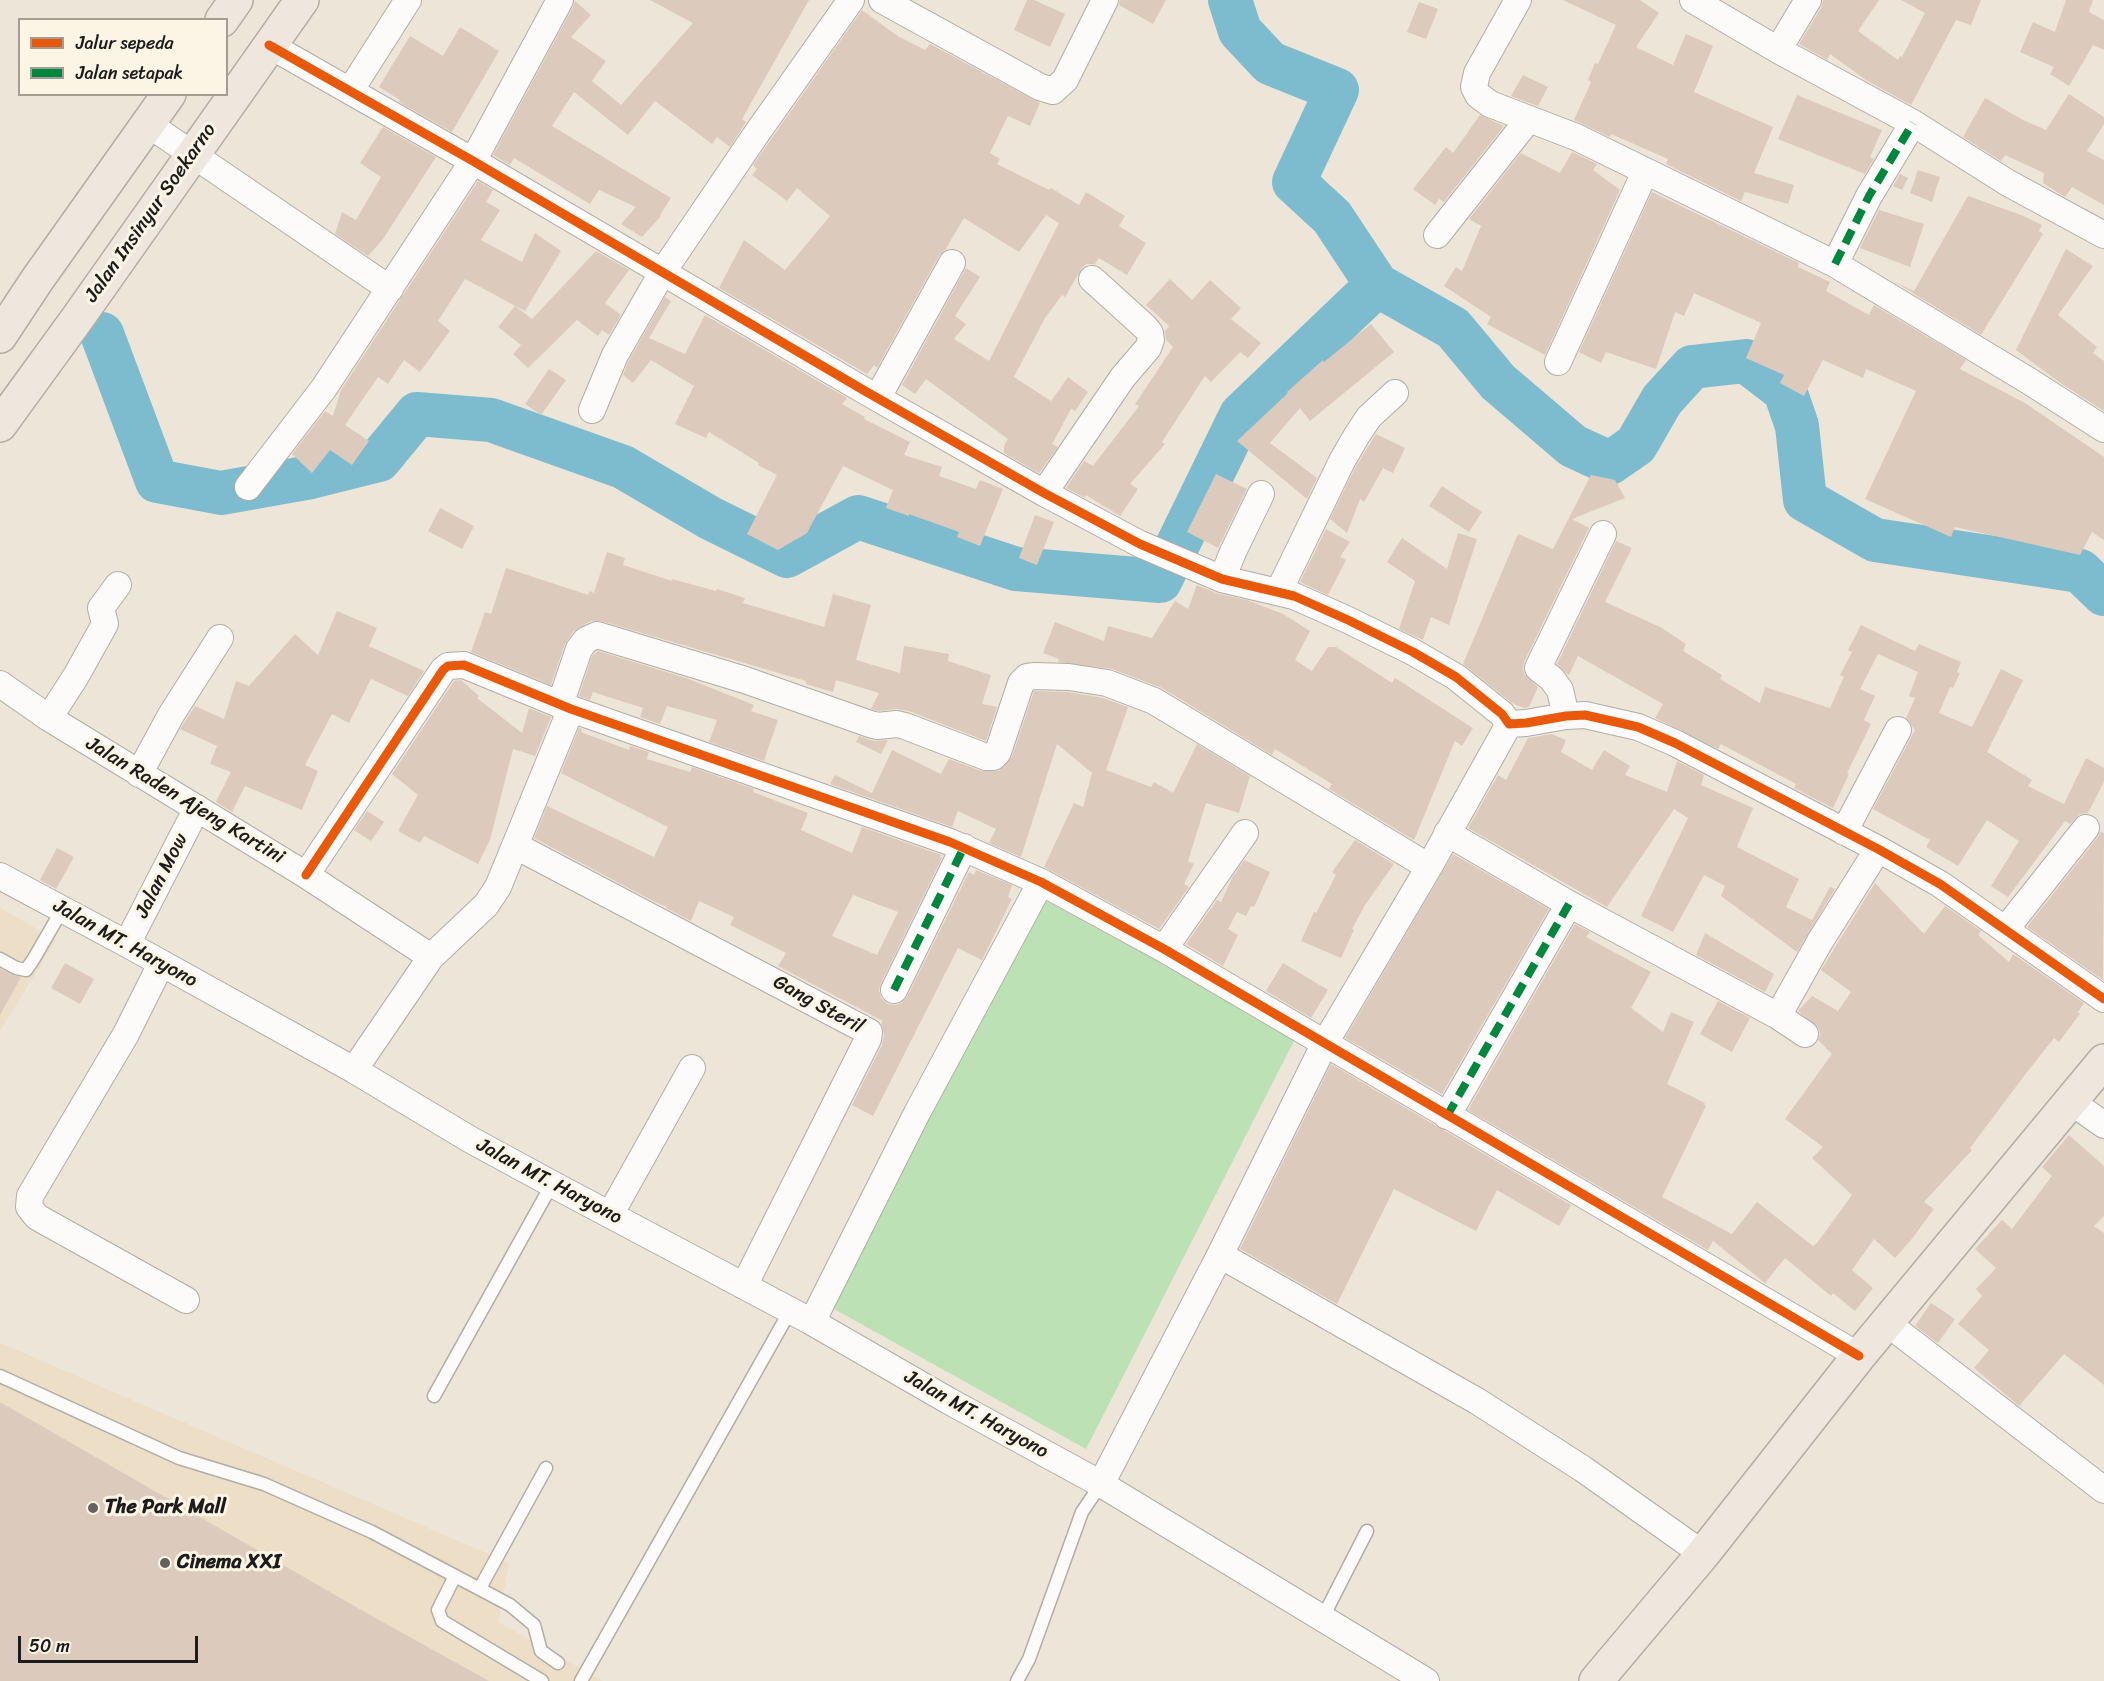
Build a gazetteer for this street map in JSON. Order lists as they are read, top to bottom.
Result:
{
  "streets": {
    "main road": ["Jalan Insinyur Soekarno"],
    "street": [
      "Jalan Raden Ajeng Kartini",
      "Jalan Mow",
      "Jalan MT. Haryono",
      "Gang Steril"
    ]
  },
  "crossings": [
    ["Jalan Raden Ajeng Kartini", "Jalan Mow"],
    ["Jalan Mow", "Jalan MT. Haryono"],
    ["Jalan MT. Haryono", "Gang Steril"]
  ],
  "places": ["The Park Mall", "Cinema XXI"],
  "legend": ["Jalur sepeda", "Jalan setapak"],
  "scale_bar": "50 m"
}
